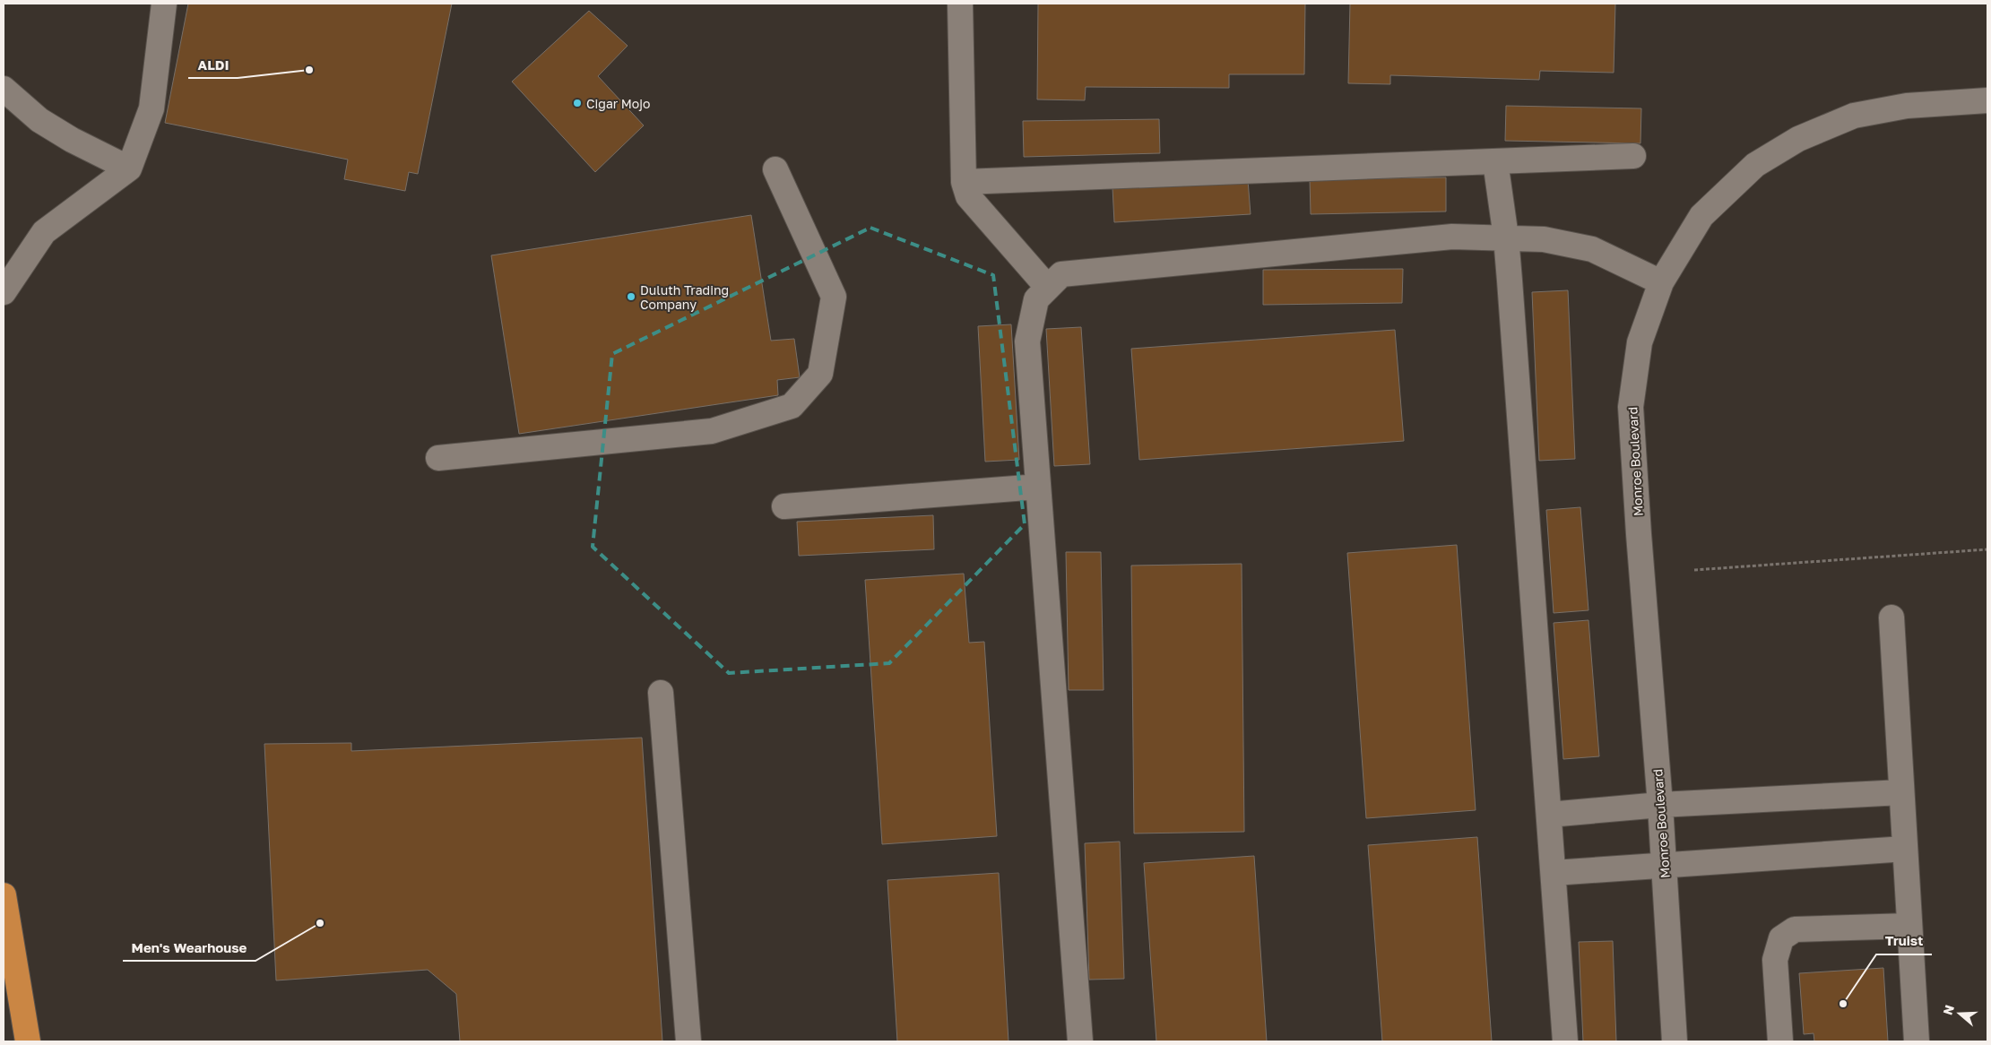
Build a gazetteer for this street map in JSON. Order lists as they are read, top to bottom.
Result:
{
  "streets": {
    "street": ["Monroe Boulevard"]
  },
  "places": [
    "ALDI",
    "Cigar Mojo",
    "Duluth Trading Company",
    "Men's Wearhouse",
    "Truist"
  ],
  "north": "left"
}
